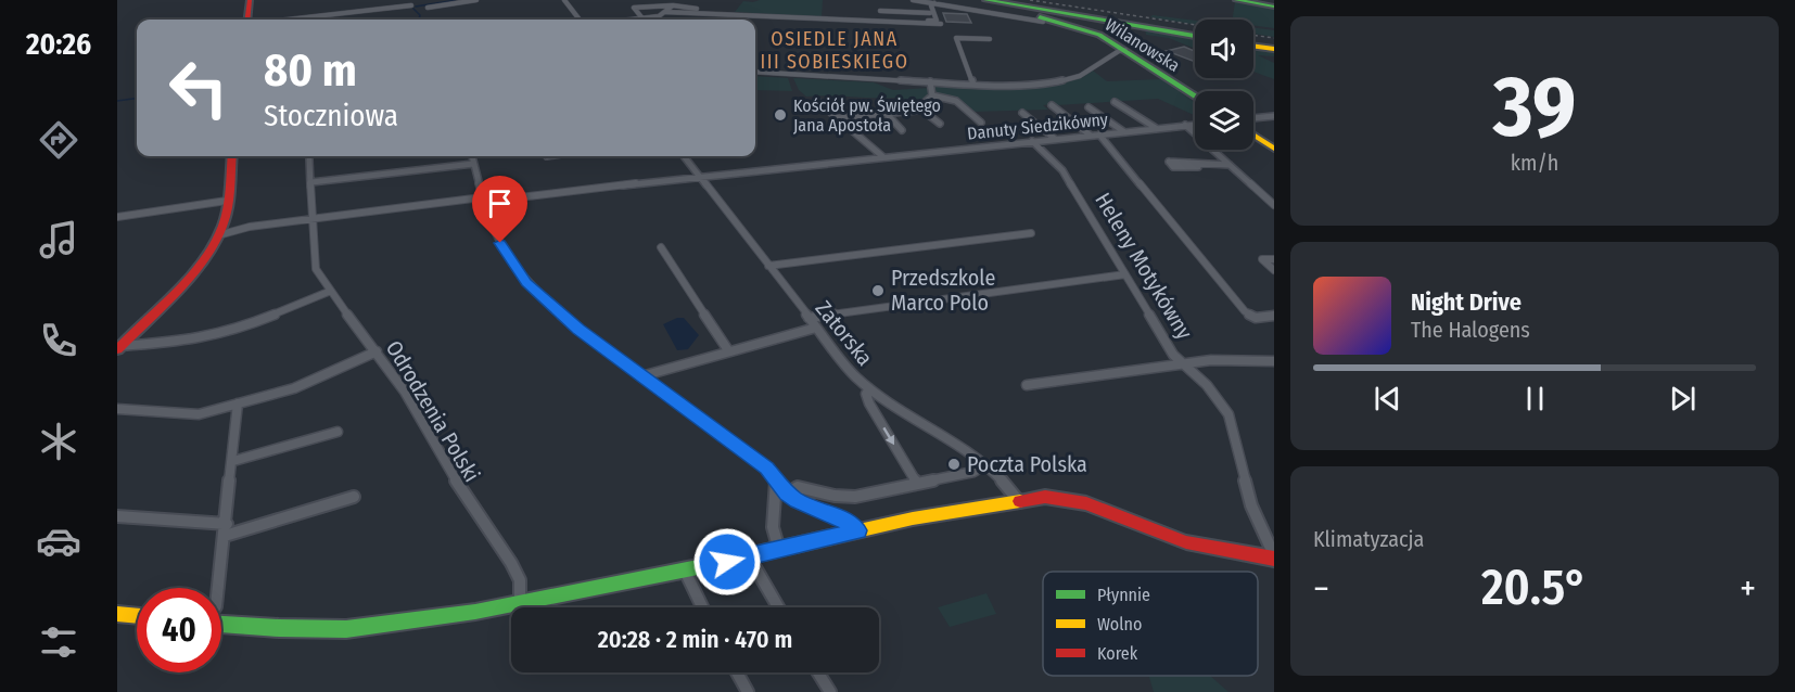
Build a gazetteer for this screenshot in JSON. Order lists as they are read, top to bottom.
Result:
{
  "streets": {
    "street": [
      "Wilanowska",
      "Danuty Siedzikówny",
      "Heleny Motykówny",
      "Zatorska",
      "Odrodzenia Polski"
    ]
  },
  "crossings": [
    ["Danuty Siedzikówny", "Heleny Motykówny"],
    ["Danuty Siedzikówny", "Zatorska"],
    ["Danuty Siedzikówny", "Odrodzenia Polski"]
  ],
  "districts": ["OSIEDLE JANA III SOBIESKIEGO"],
  "places": ["Kościół pw. Świętego Jana Apostoła", "Przedszkole Marco Polo", "Poczta Polska"],
  "legend": ["Płynnie", "Wolno", "Korek"],
  "page": {
    "tabs": "20:26",
    "tile": [
      ["39", "km/h"],
      "Klimatyzacja"
    ],
    "turn": ["80 m", "Stoczniowa"],
    "song": ["Night Drive", "The Halogens"],
    "heat": ["−", "20.5°", "+"],
    "limit": "40",
    "trip": "20:28 · 2 min · 470 m"
  }
}
